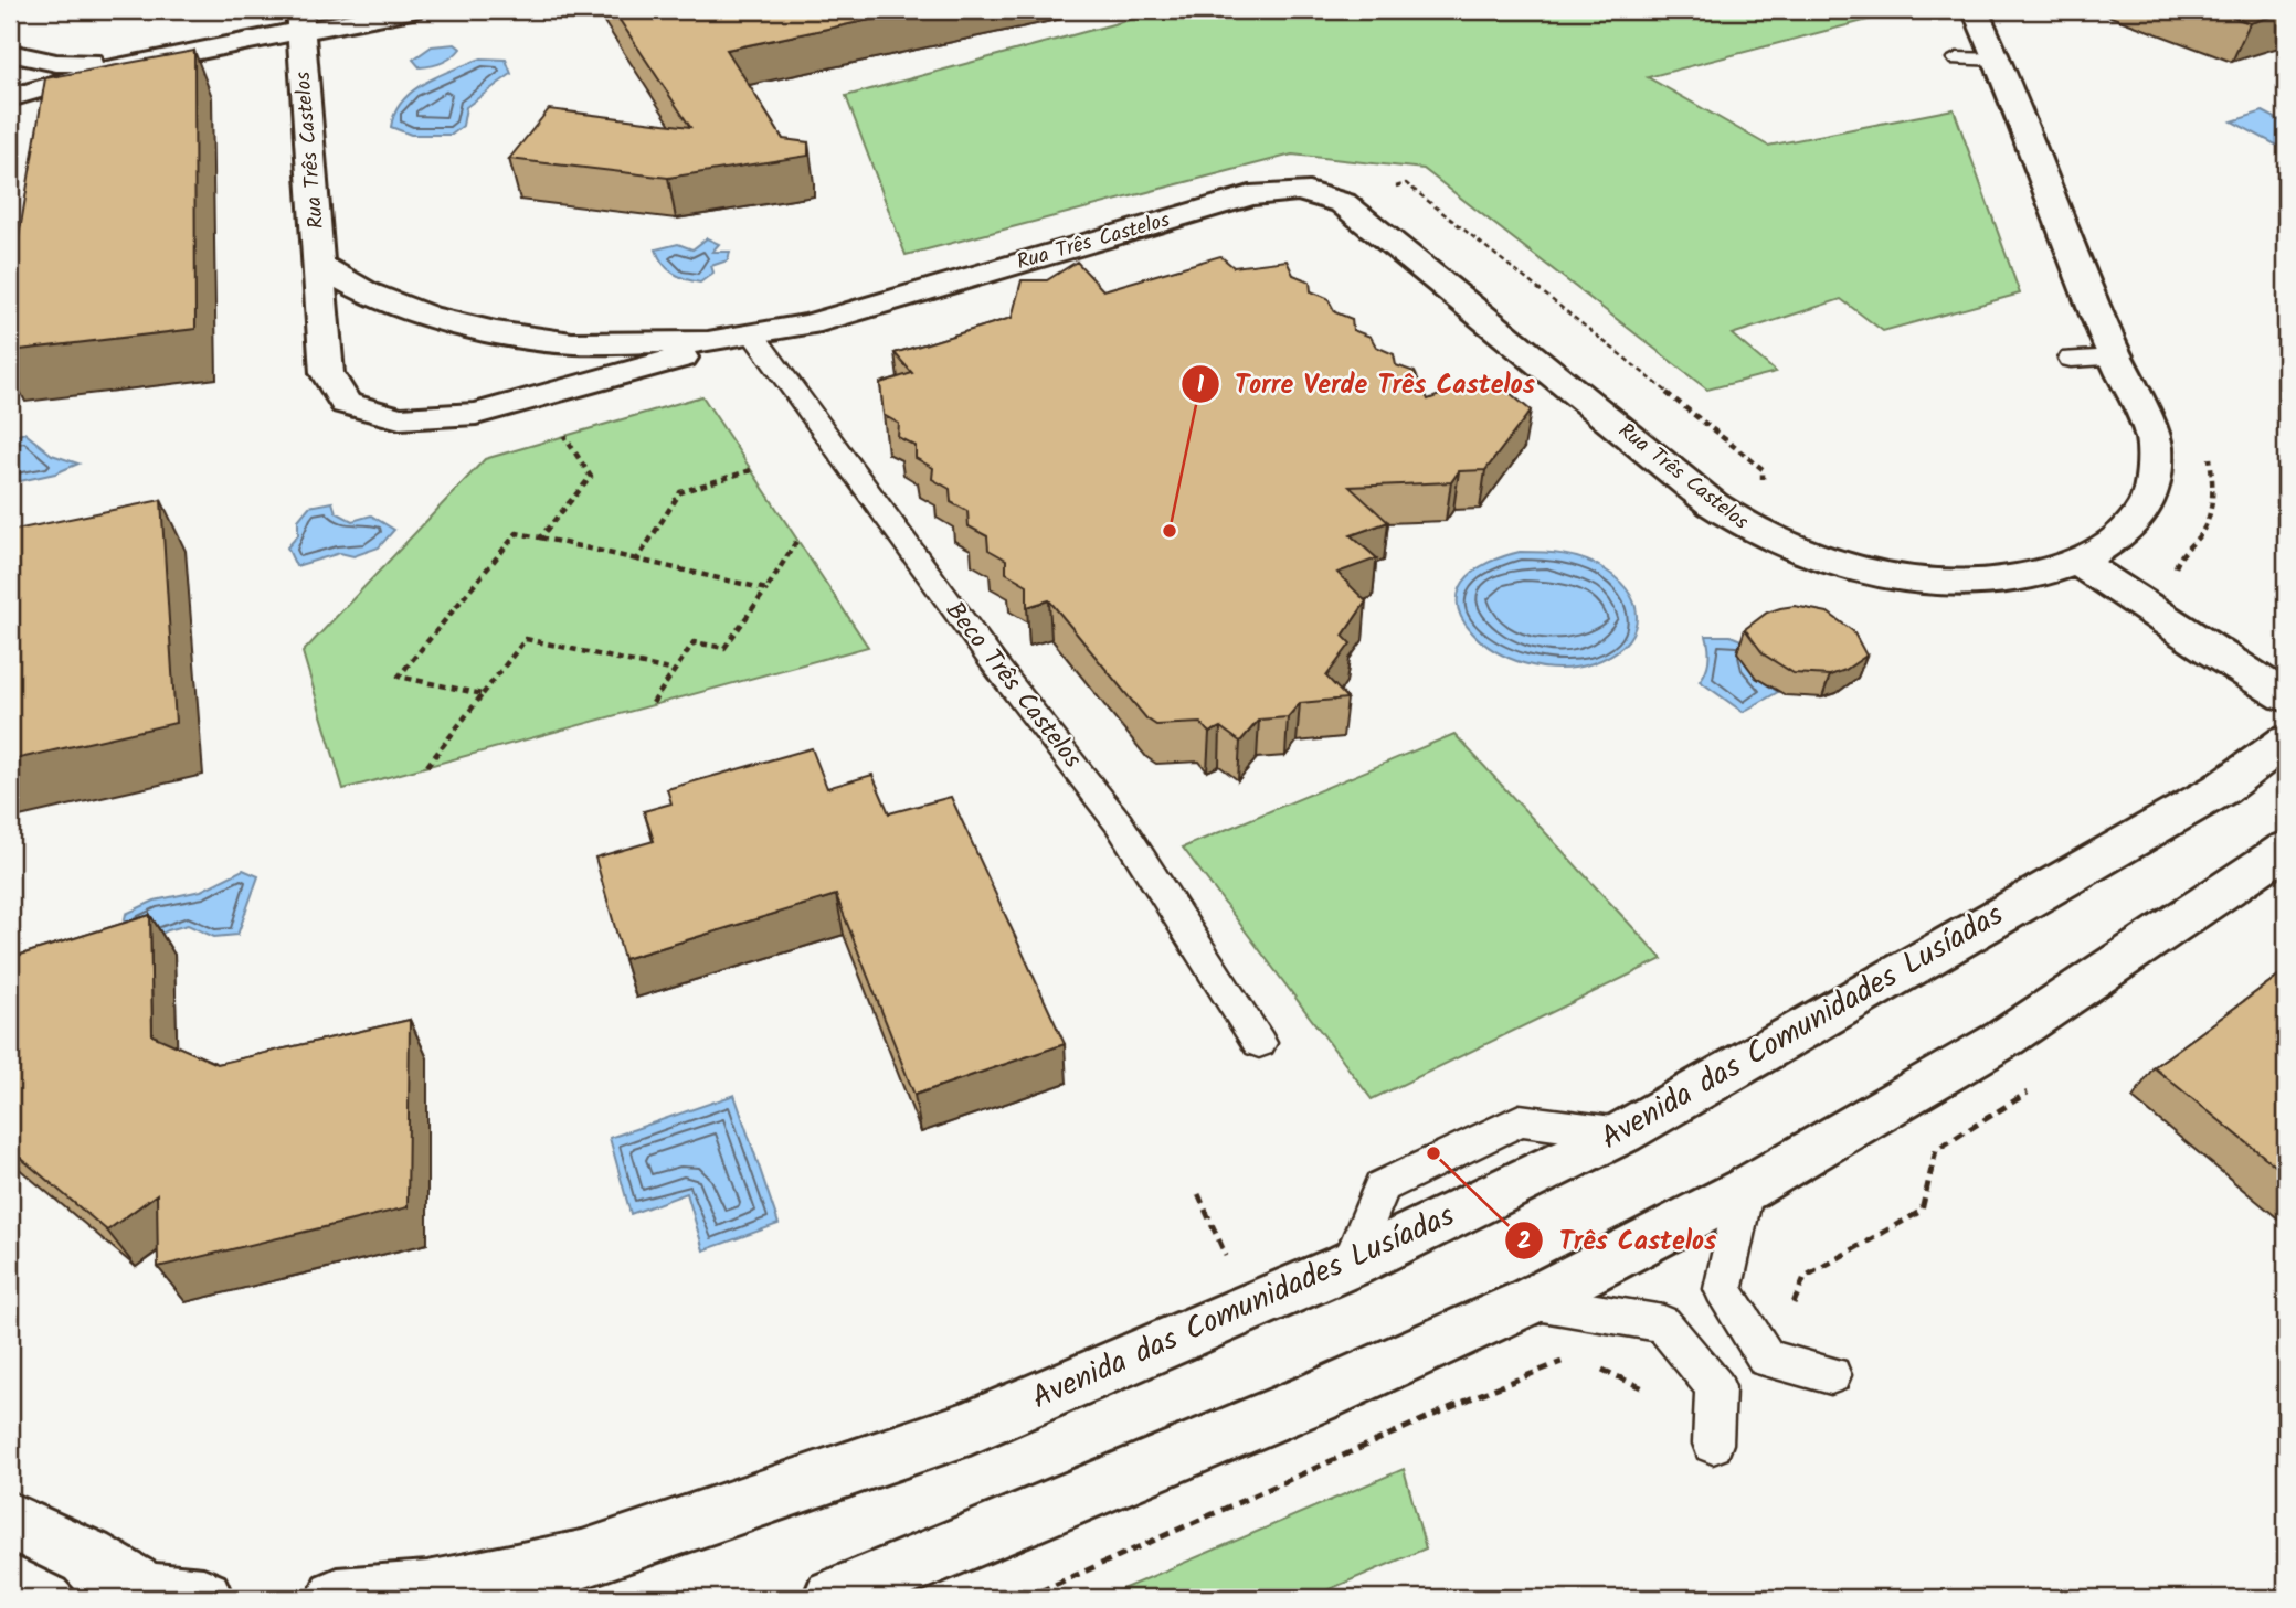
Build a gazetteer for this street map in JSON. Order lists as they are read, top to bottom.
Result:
{
  "streets": {
    "street": ["Rua Três Castelos", "Avenida das Comunidades Lusíadas"],
    "lane": ["Beco Três Castelos"]
  },
  "crossings": [
    ["Rua Três Castelos", "Beco Três Castelos"]
  ],
  "places": ["Torre Verde Três Castelos", "Três Castelos"]
}
